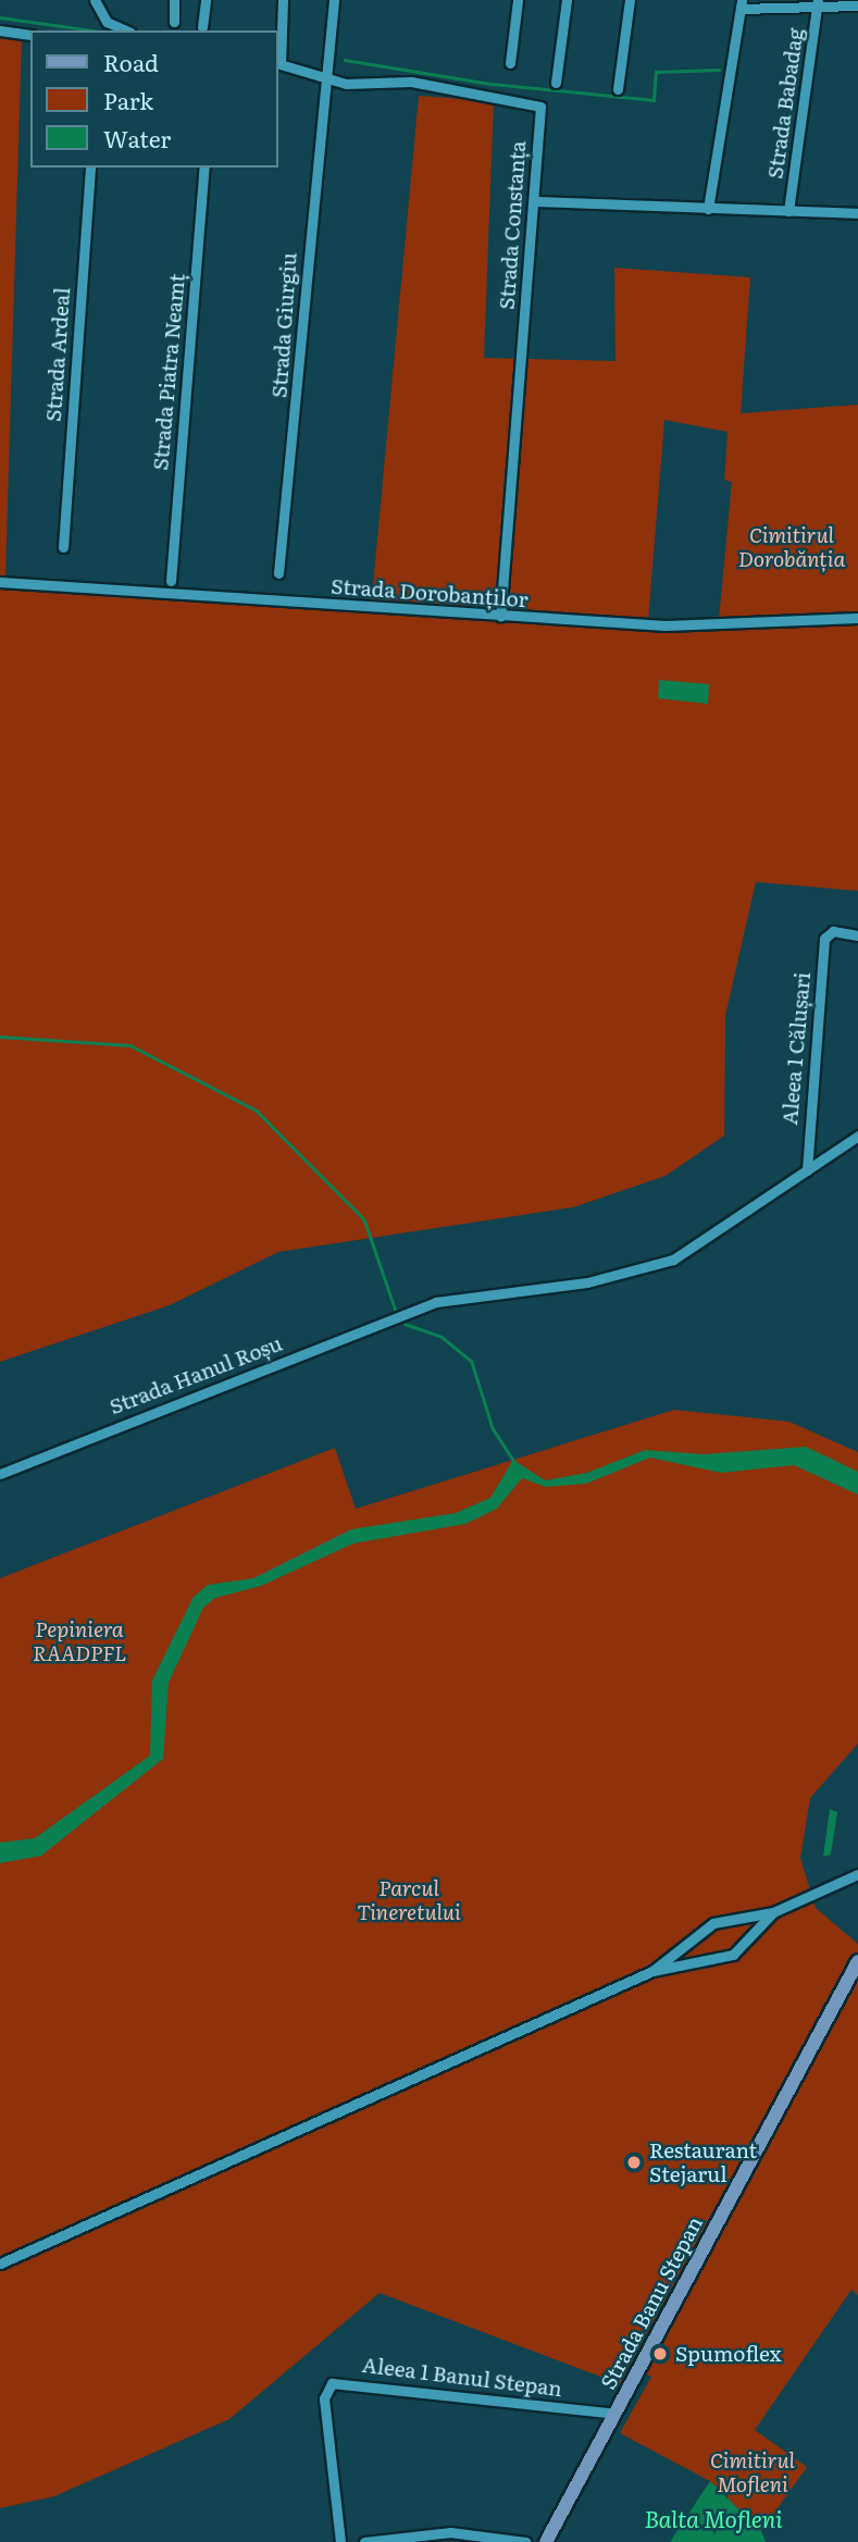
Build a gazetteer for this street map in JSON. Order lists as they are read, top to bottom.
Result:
{
  "streets": {
    "main road": ["Strada Banu Stepan"],
    "street": [
      "Strada Babadag",
      "Strada Constanța",
      "Strada Giurgiu",
      "Strada Ardeal",
      "Strada Piatra Neamț",
      "Strada Dorobanților",
      "Aleea 1 Călușari",
      "Strada Hanul Roșu",
      "Aleea 1 Banul Stepan"
    ]
  },
  "crossings": [
    ["Strada Constanța", "Strada Giurgiu"],
    ["Strada Constanța", "Strada Dorobanților"],
    ["Aleea 1 Călușari", "Strada Hanul Roșu"],
    ["Strada Banu Stepan", "Aleea 1 Banul Stepan"]
  ],
  "water": ["Balta Mofleni"],
  "parks": [
    "Cimitirul Dorobănția",
    "Pepiniera RAADPFL",
    "Parcul Tineretului",
    "Cimitirul Mofleni"
  ],
  "places": ["Restaurant Stejarul", "Spumoflex"],
  "legend": ["Road", "Park", "Water"]
}
